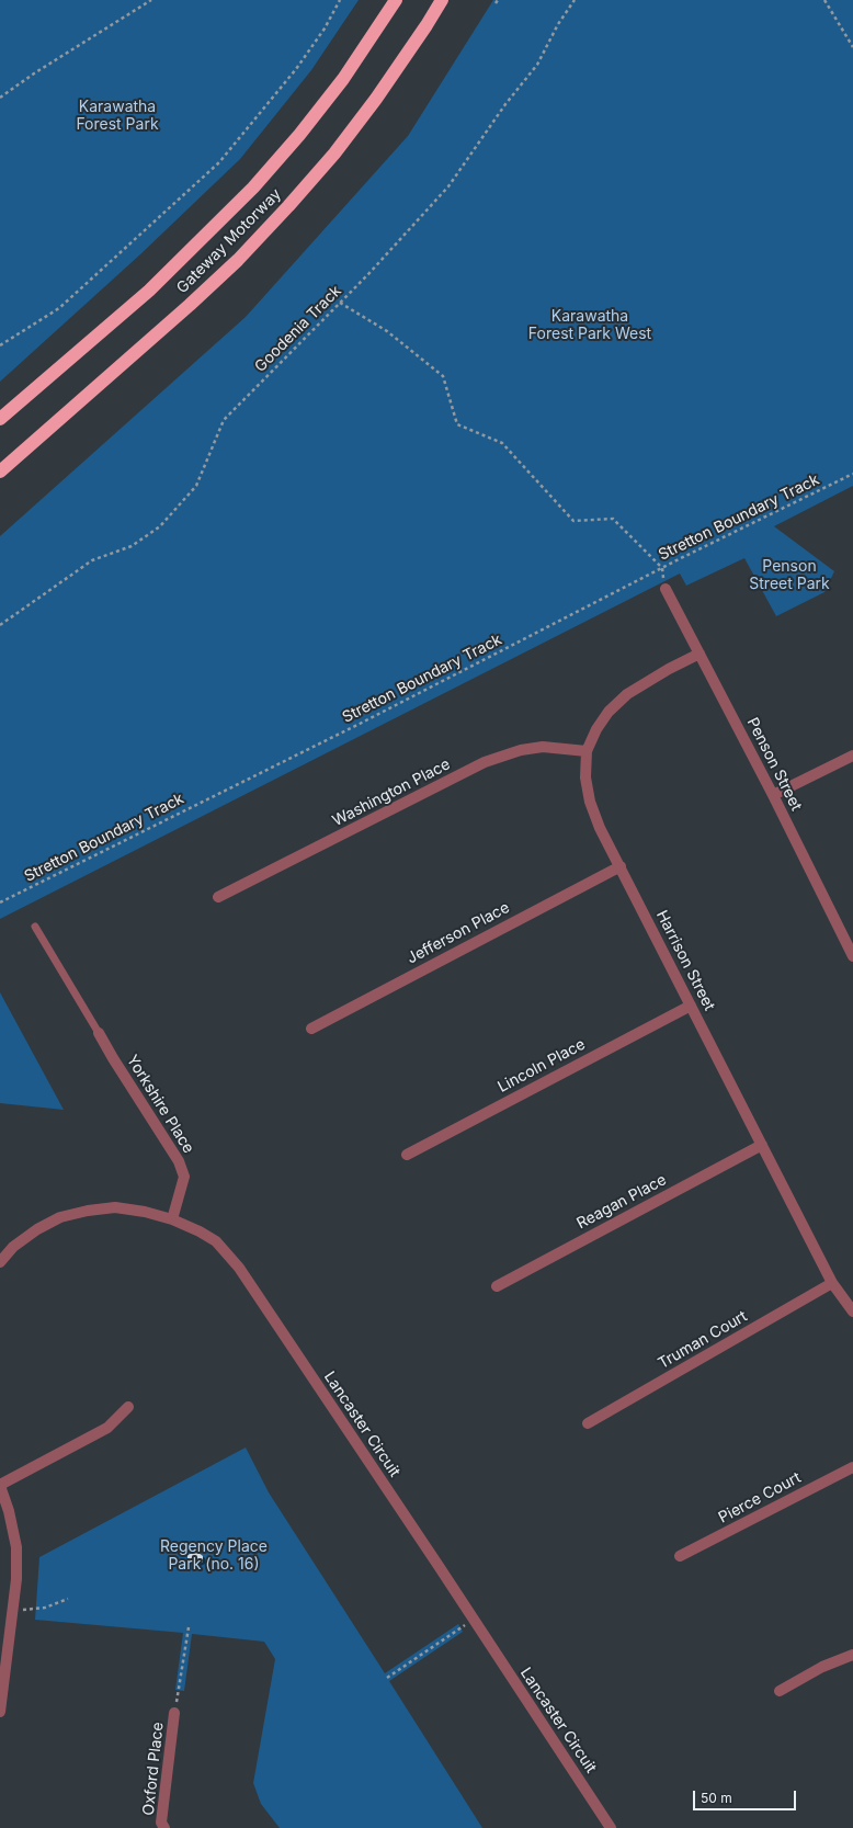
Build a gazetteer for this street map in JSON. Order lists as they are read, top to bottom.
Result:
{
  "streets": {
    "highway": ["Gateway Motorway"],
    "street": [
      "Penson Street",
      "Washington Place",
      "Jefferson Place",
      "Harrison Street",
      "Lincoln Place",
      "Yorkshire Place",
      "Reagan Place",
      "Truman Court",
      "Lancaster Circuit",
      "Pierce Court",
      "Oxford Place"
    ],
    "path": ["Goodenia Track", "Stretton Boundary Track"]
  },
  "crossings": [
    ["Penson Street", "Harrison Street"],
    ["Washington Place", "Harrison Street"],
    ["Jefferson Place", "Harrison Street"],
    ["Harrison Street", "Lincoln Place"],
    ["Harrison Street", "Reagan Place"],
    ["Harrison Street", "Truman Court"],
    ["Yorkshire Place", "Lancaster Circuit"]
  ],
  "parks": [
    "Karawatha Forest Park",
    "Karawatha Forest Park West",
    "Penson Street Park",
    "Regency Place Park (no. 16)"
  ],
  "scale_bar": "50 m"
}
